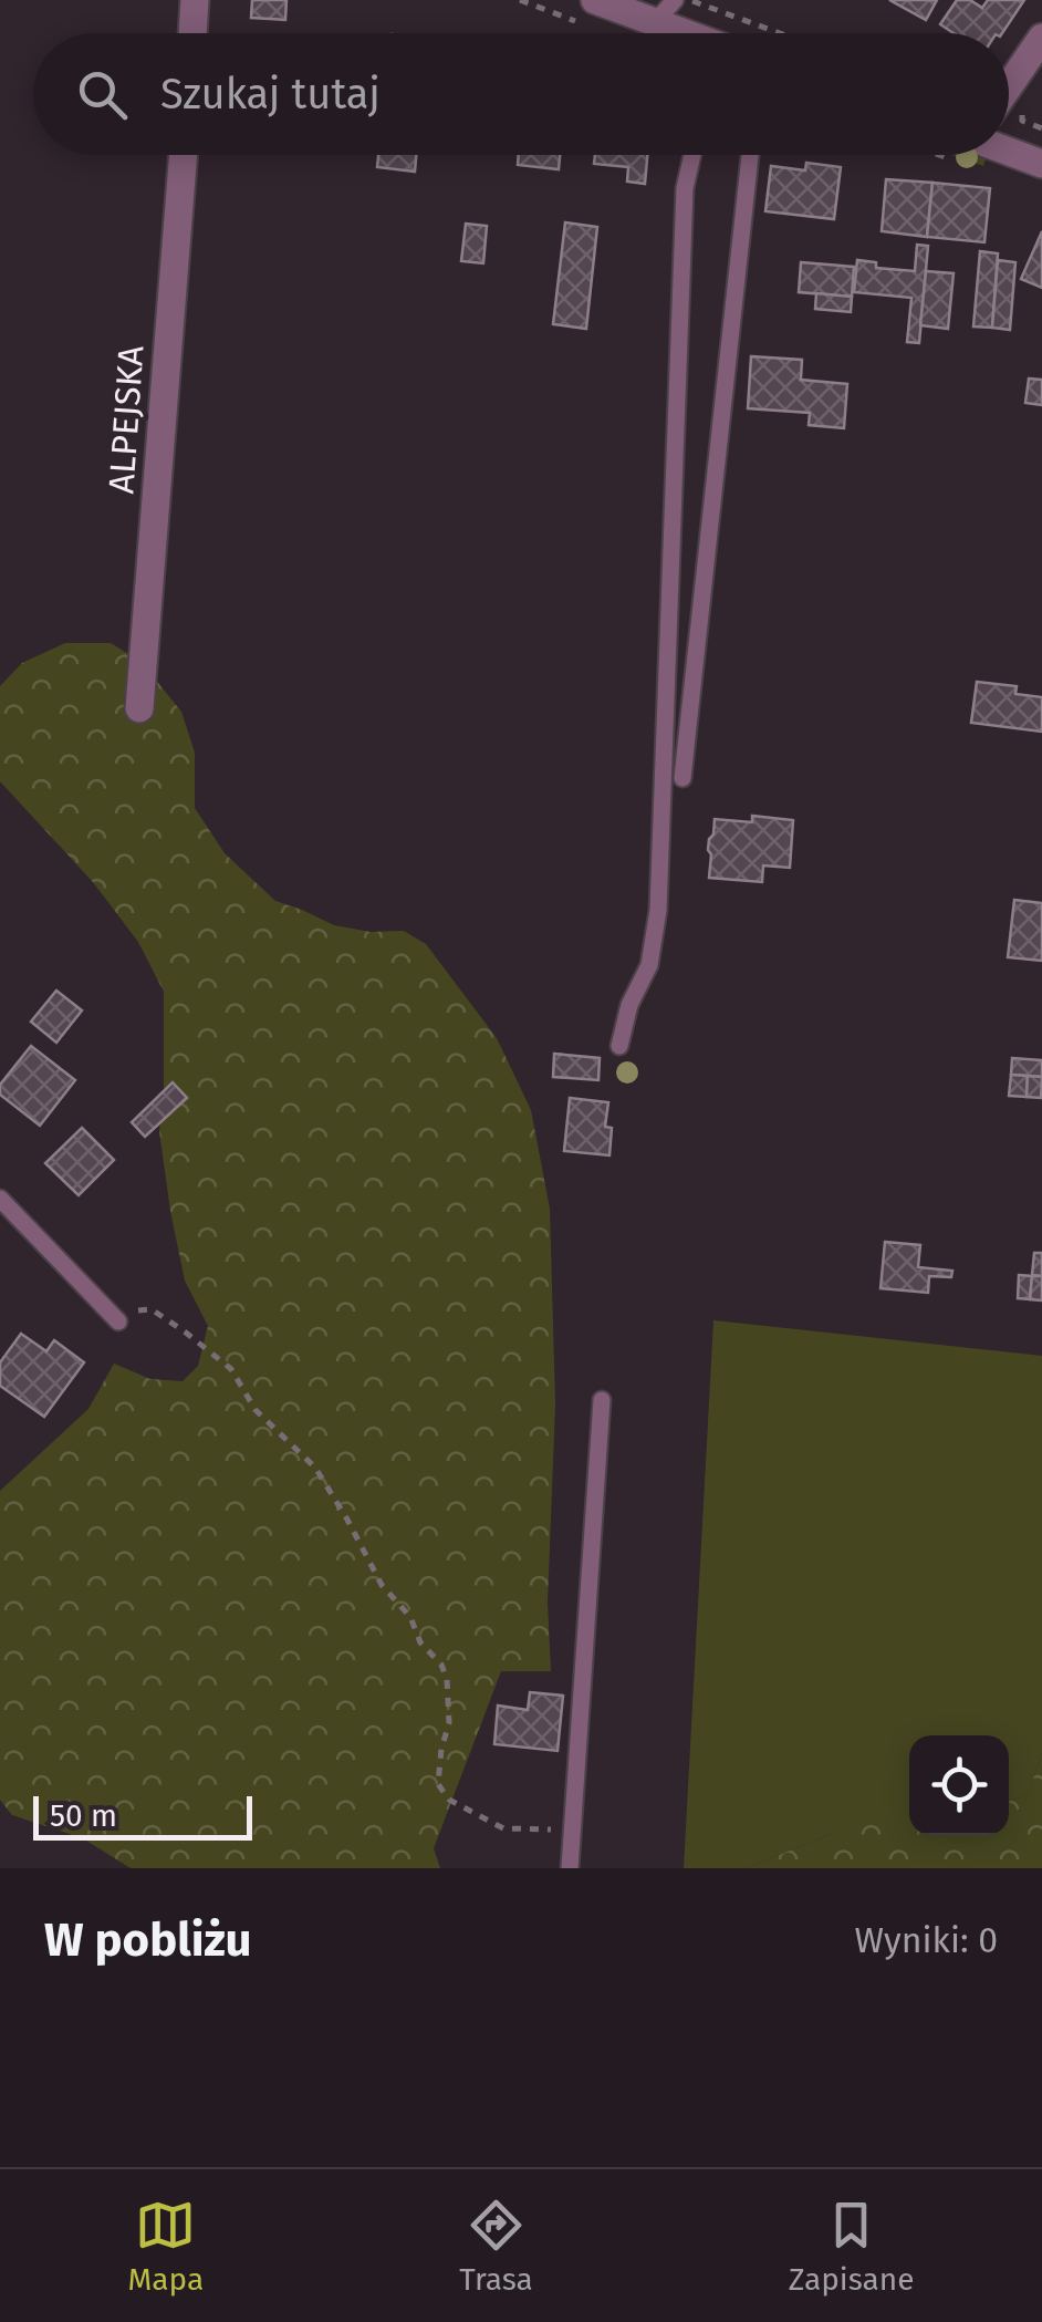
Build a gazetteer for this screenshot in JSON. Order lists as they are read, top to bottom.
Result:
{
  "streets": {
    "street": ["ALPEJSKA"]
  },
  "scale_bar": "50 m",
  "page": {
    "search": "Szukaj tutaj",
    "scale": "50 m",
    "heading": ["W pobliżu", "Wyniki: 0"],
    "nav": ["Mapa", "Trasa", "Zapisane"]
  }
}
